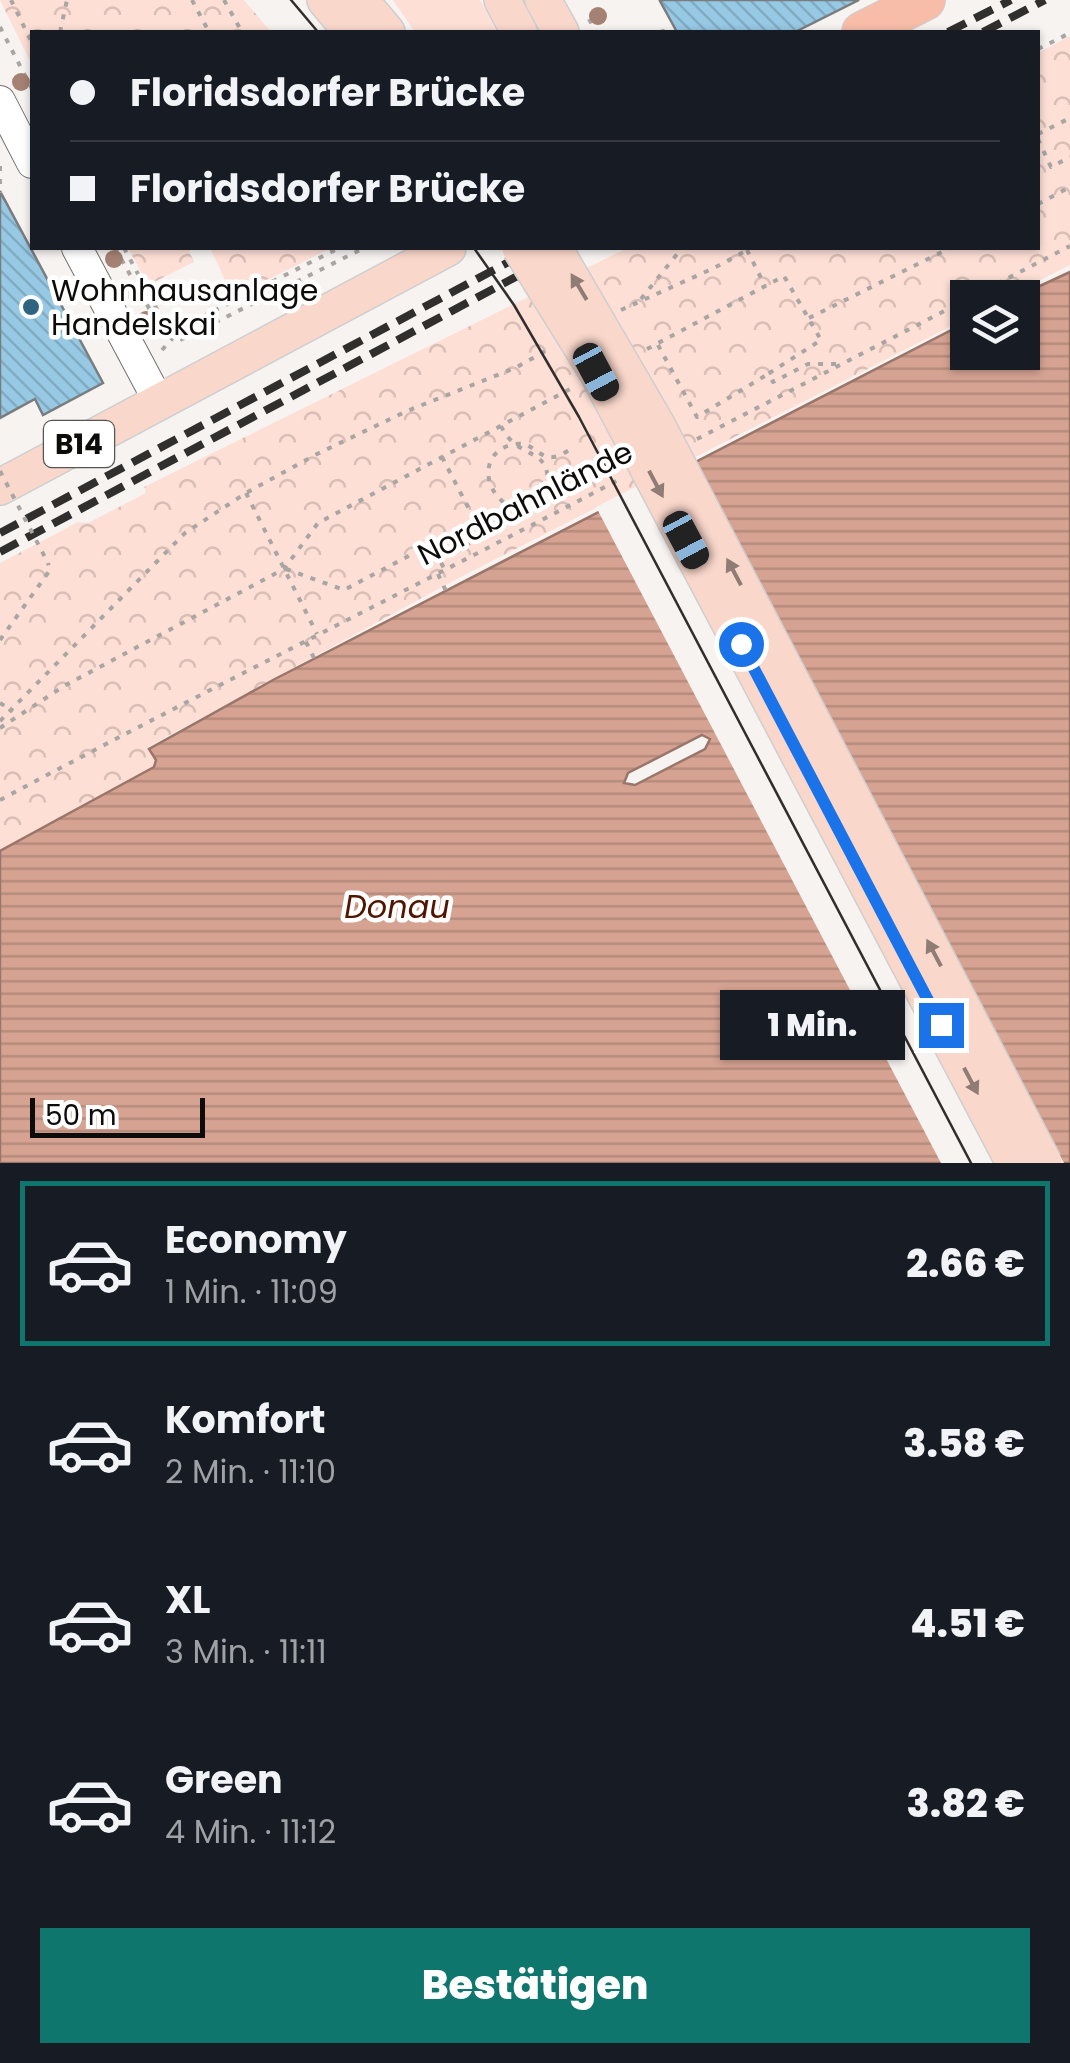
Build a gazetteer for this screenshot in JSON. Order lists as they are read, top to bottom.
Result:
{
  "streets": {
    "main road": ["B14"],
    "path": ["Nordbahnlände"]
  },
  "water": ["Donau"],
  "places": ["Wohnhausanlage Handelskai"],
  "scale_bar": "50 m",
  "page": {
    "banner": ["Floridsdorfer Brücke", "Floridsdorfer Brücke"],
    "bubble": "1 Min.",
    "scale": "50 m",
    "list": [
      {
        "name": "Economy",
        "note": "1 Min. · 11:09",
        "value": "2.66 €"
      },
      {
        "name": "Komfort",
        "note": "2 Min. · 11:10",
        "value": "3.58 €"
      },
      {
        "name": "XL",
        "note": "3 Min. · 11:11",
        "value": "4.51 €"
      },
      {
        "name": "Green",
        "note": "4 Min. · 11:12",
        "value": "3.82 €"
      }
    ],
    "buttons": "Bestätigen"
  }
}
